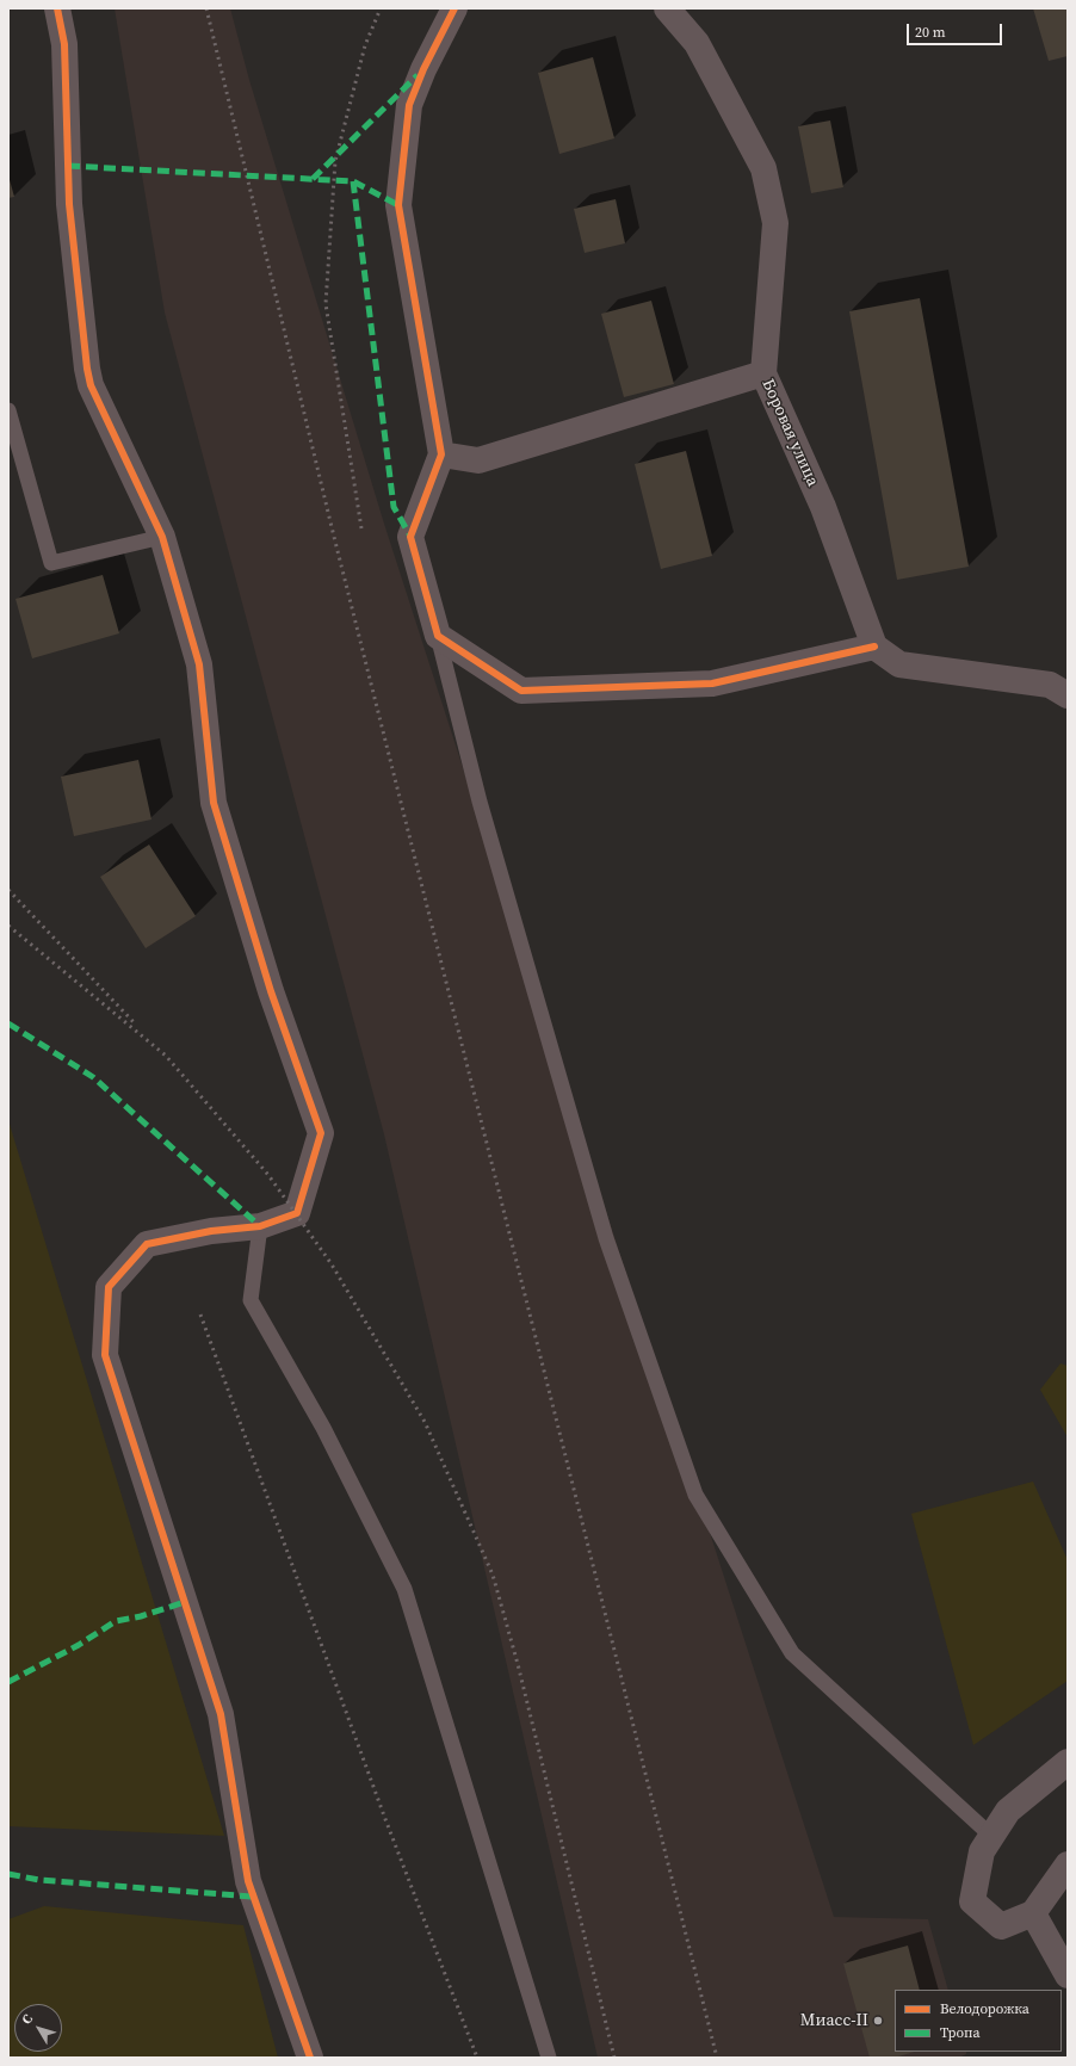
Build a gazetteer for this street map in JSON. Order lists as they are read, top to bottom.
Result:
{
  "streets": {
    "street": ["Боровая улица"]
  },
  "places": ["Миасс-II"],
  "legend": ["Велодорожка", "Тропа"],
  "scale_bar": "20 m",
  "north": "top left"
}
